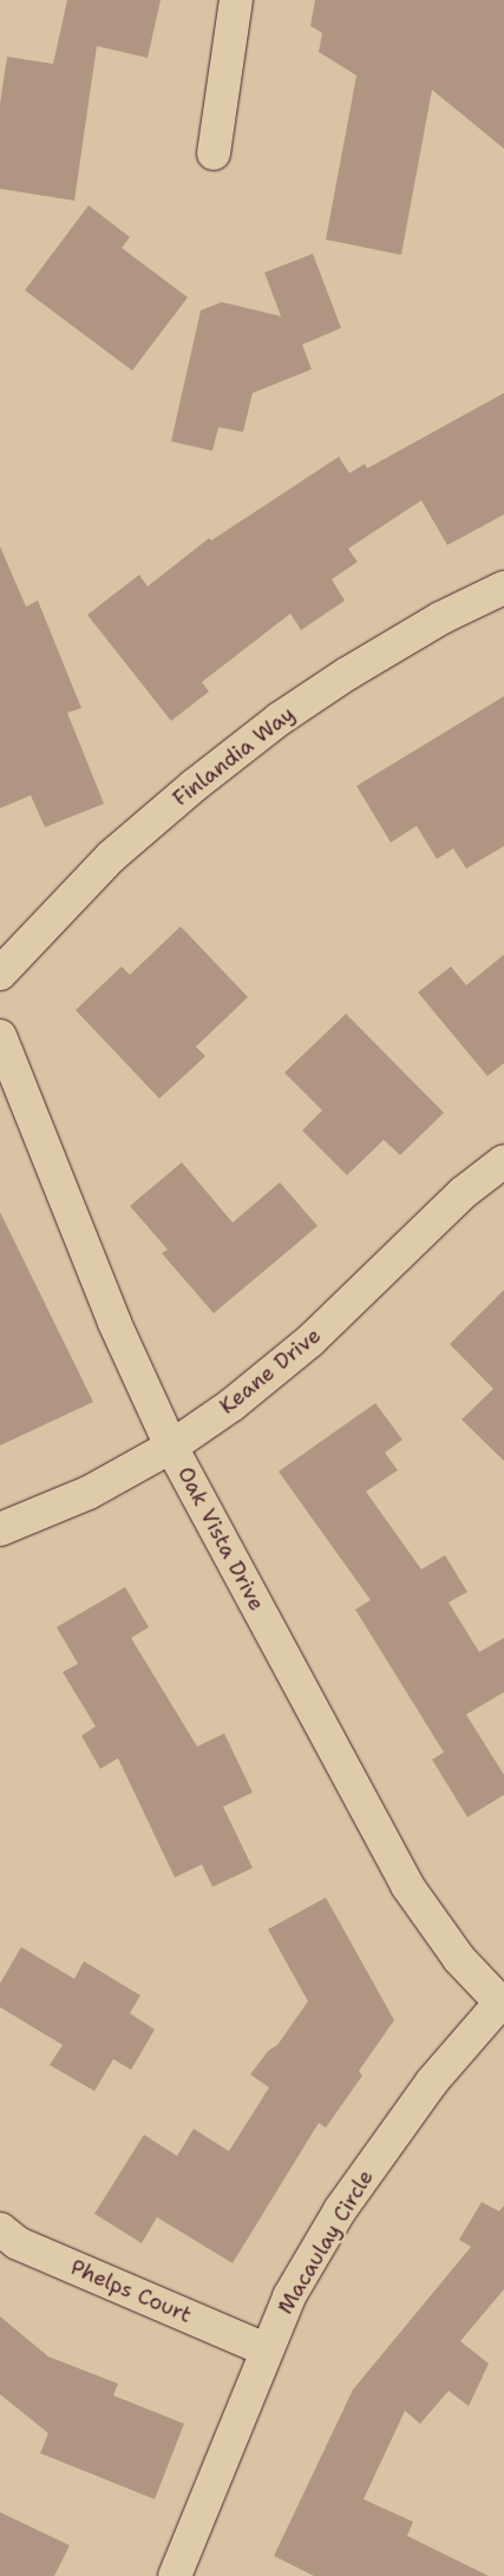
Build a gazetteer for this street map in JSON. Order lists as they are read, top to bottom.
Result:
{
  "streets": {
    "street": [
      "Finlandia Way",
      "Keane Drive",
      "Oak Vista Drive",
      "Macaulay Circle",
      "Phelps Court"
    ]
  },
  "crossings": [
    ["Keane Drive", "Oak Vista Drive"],
    ["Oak Vista Drive", "Macaulay Circle"],
    ["Macaulay Circle", "Phelps Court"]
  ]
}
